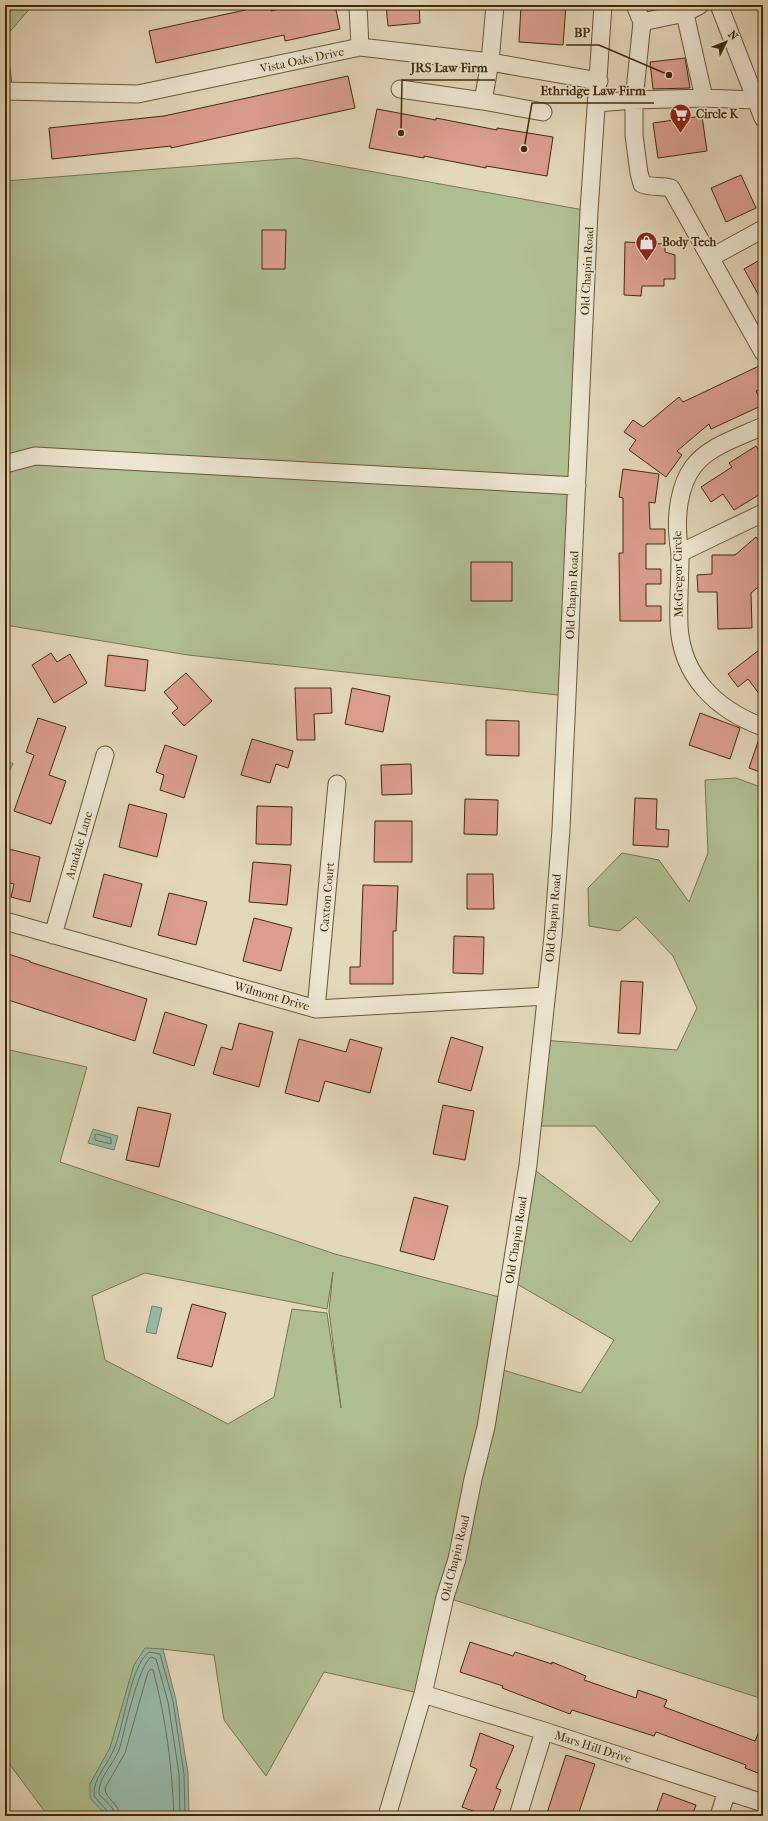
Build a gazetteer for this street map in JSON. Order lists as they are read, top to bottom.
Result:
{
  "streets": {
    "street": [
      "Vista Oaks Drive",
      "Old Chapin Road",
      "McGregor Circle",
      "Anadale Lane",
      "Caxton Court",
      "Wilmont Drive",
      "Mars Hill Drive"
    ]
  },
  "crossings": [
    ["Vista Oaks Drive", "Old Chapin Road"],
    ["Old Chapin Road", "Wilmont Drive"],
    ["Old Chapin Road", "Mars Hill Drive"],
    ["Anadale Lane", "Wilmont Drive"],
    ["Caxton Court", "Wilmont Drive"]
  ],
  "places": {
    "other": ["BP", "JRS Law Firm", "Ethridge Law Firm"],
    "supermarket": ["Circle K"],
    "shop": ["Body Tech"]
  },
  "north": "top right"
}
